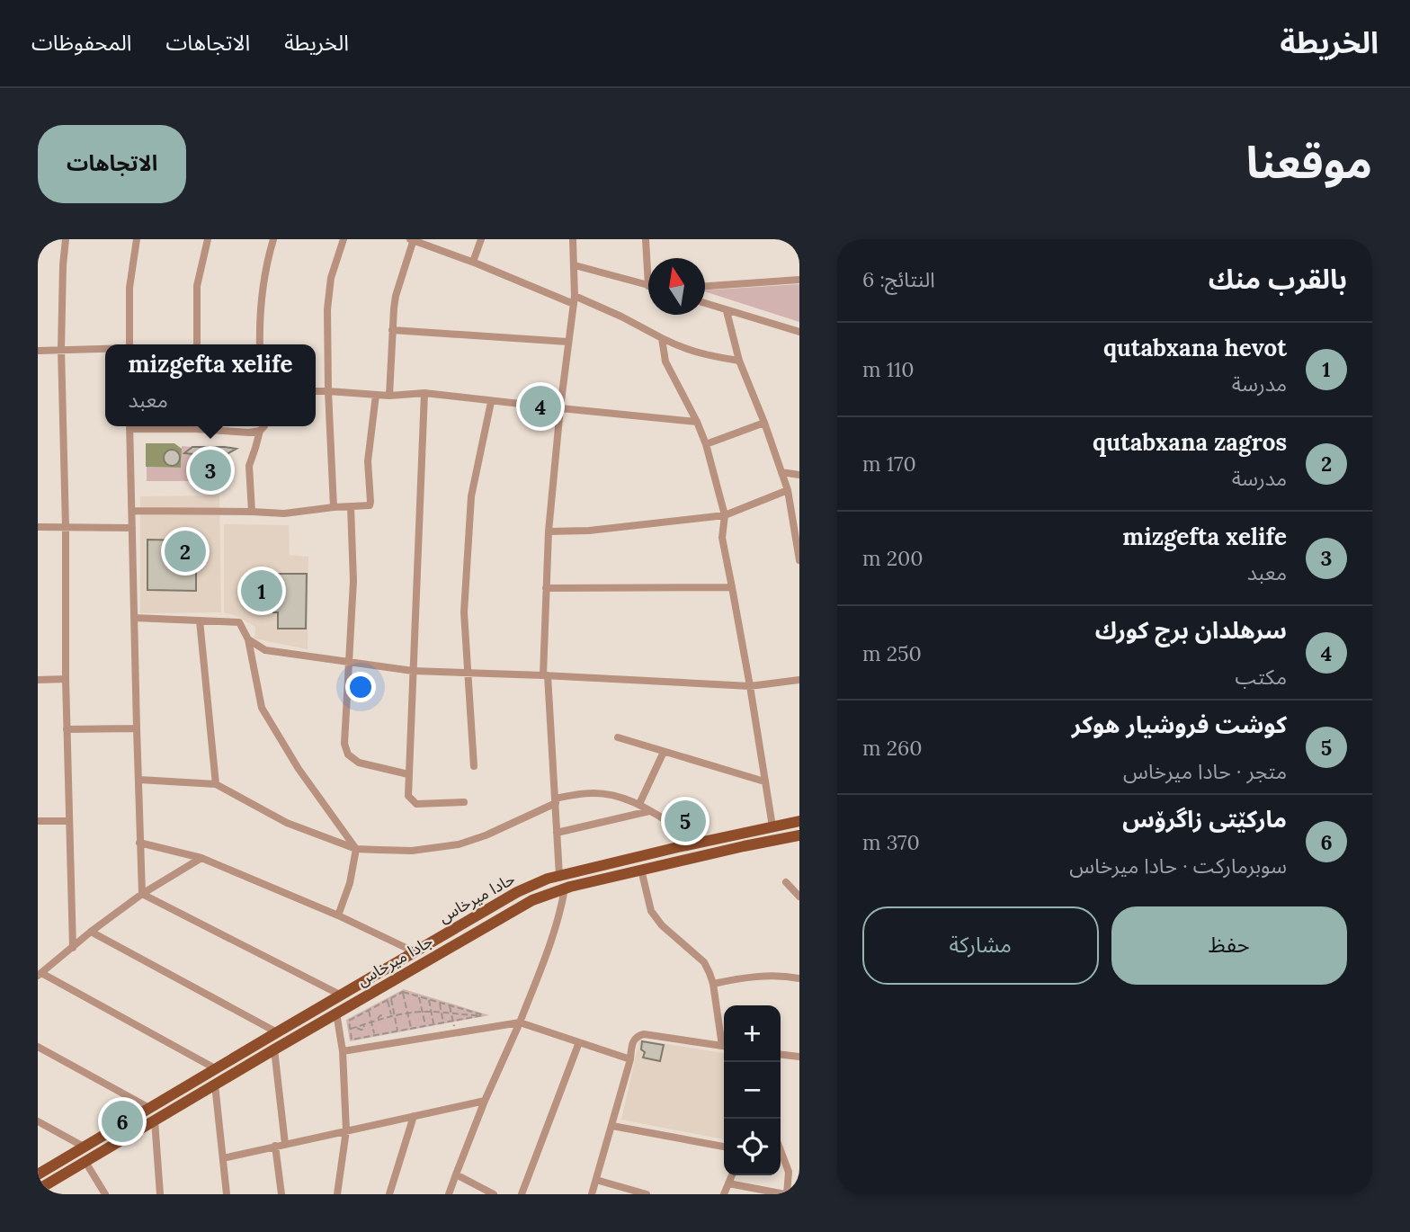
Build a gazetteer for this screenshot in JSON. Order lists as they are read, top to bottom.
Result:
{
  "streets": {
    "main road": ["حادا ميرخاس", "جادا ميرخاس"]
  },
  "north": "top",
  "page": {
    "header": "الخريطة",
    "nav": ["الخريطة", "الاتجاهات", "المحفوظات"],
    "title": "موقعنا",
    "buttons": [
      "الاتجاهات",
      ["حفظ", "مشاركة"]
    ],
    "heading": ["بالقرب منك", "النتائج: 6"],
    "list": [
      {
        "mark": "1",
        "name": "qutabxana hevot",
        "note": "مدرسة",
        "value": "110 m"
      },
      {
        "mark": "2",
        "name": "qutabxana zagros",
        "note": "مدرسة",
        "value": "170 m"
      },
      {
        "mark": "3",
        "name": "mizgefta xelife",
        "note": "معبد",
        "value": "200 m"
      },
      {
        "mark": "4",
        "name": "سرهلدان برج كورك",
        "note": "مكتب",
        "value": "250 m"
      },
      {
        "mark": "5",
        "name": "كوشت فروشيار هوكر",
        "note": "متجر · حادا ميرخاس",
        "value": "260 m"
      },
      {
        "mark": "6",
        "name": "مارکێتی زاگرۆس",
        "note": "سوبرماركت · حادا ميرخاس",
        "value": "370 m"
      }
    ],
    "popup": ["mizgefta xelife", "معبد"],
    "pins": [
      "4",
      "3",
      "2",
      "1",
      "5",
      "6"
    ],
    "map_buttons": ["+", "−"]
  }
}
